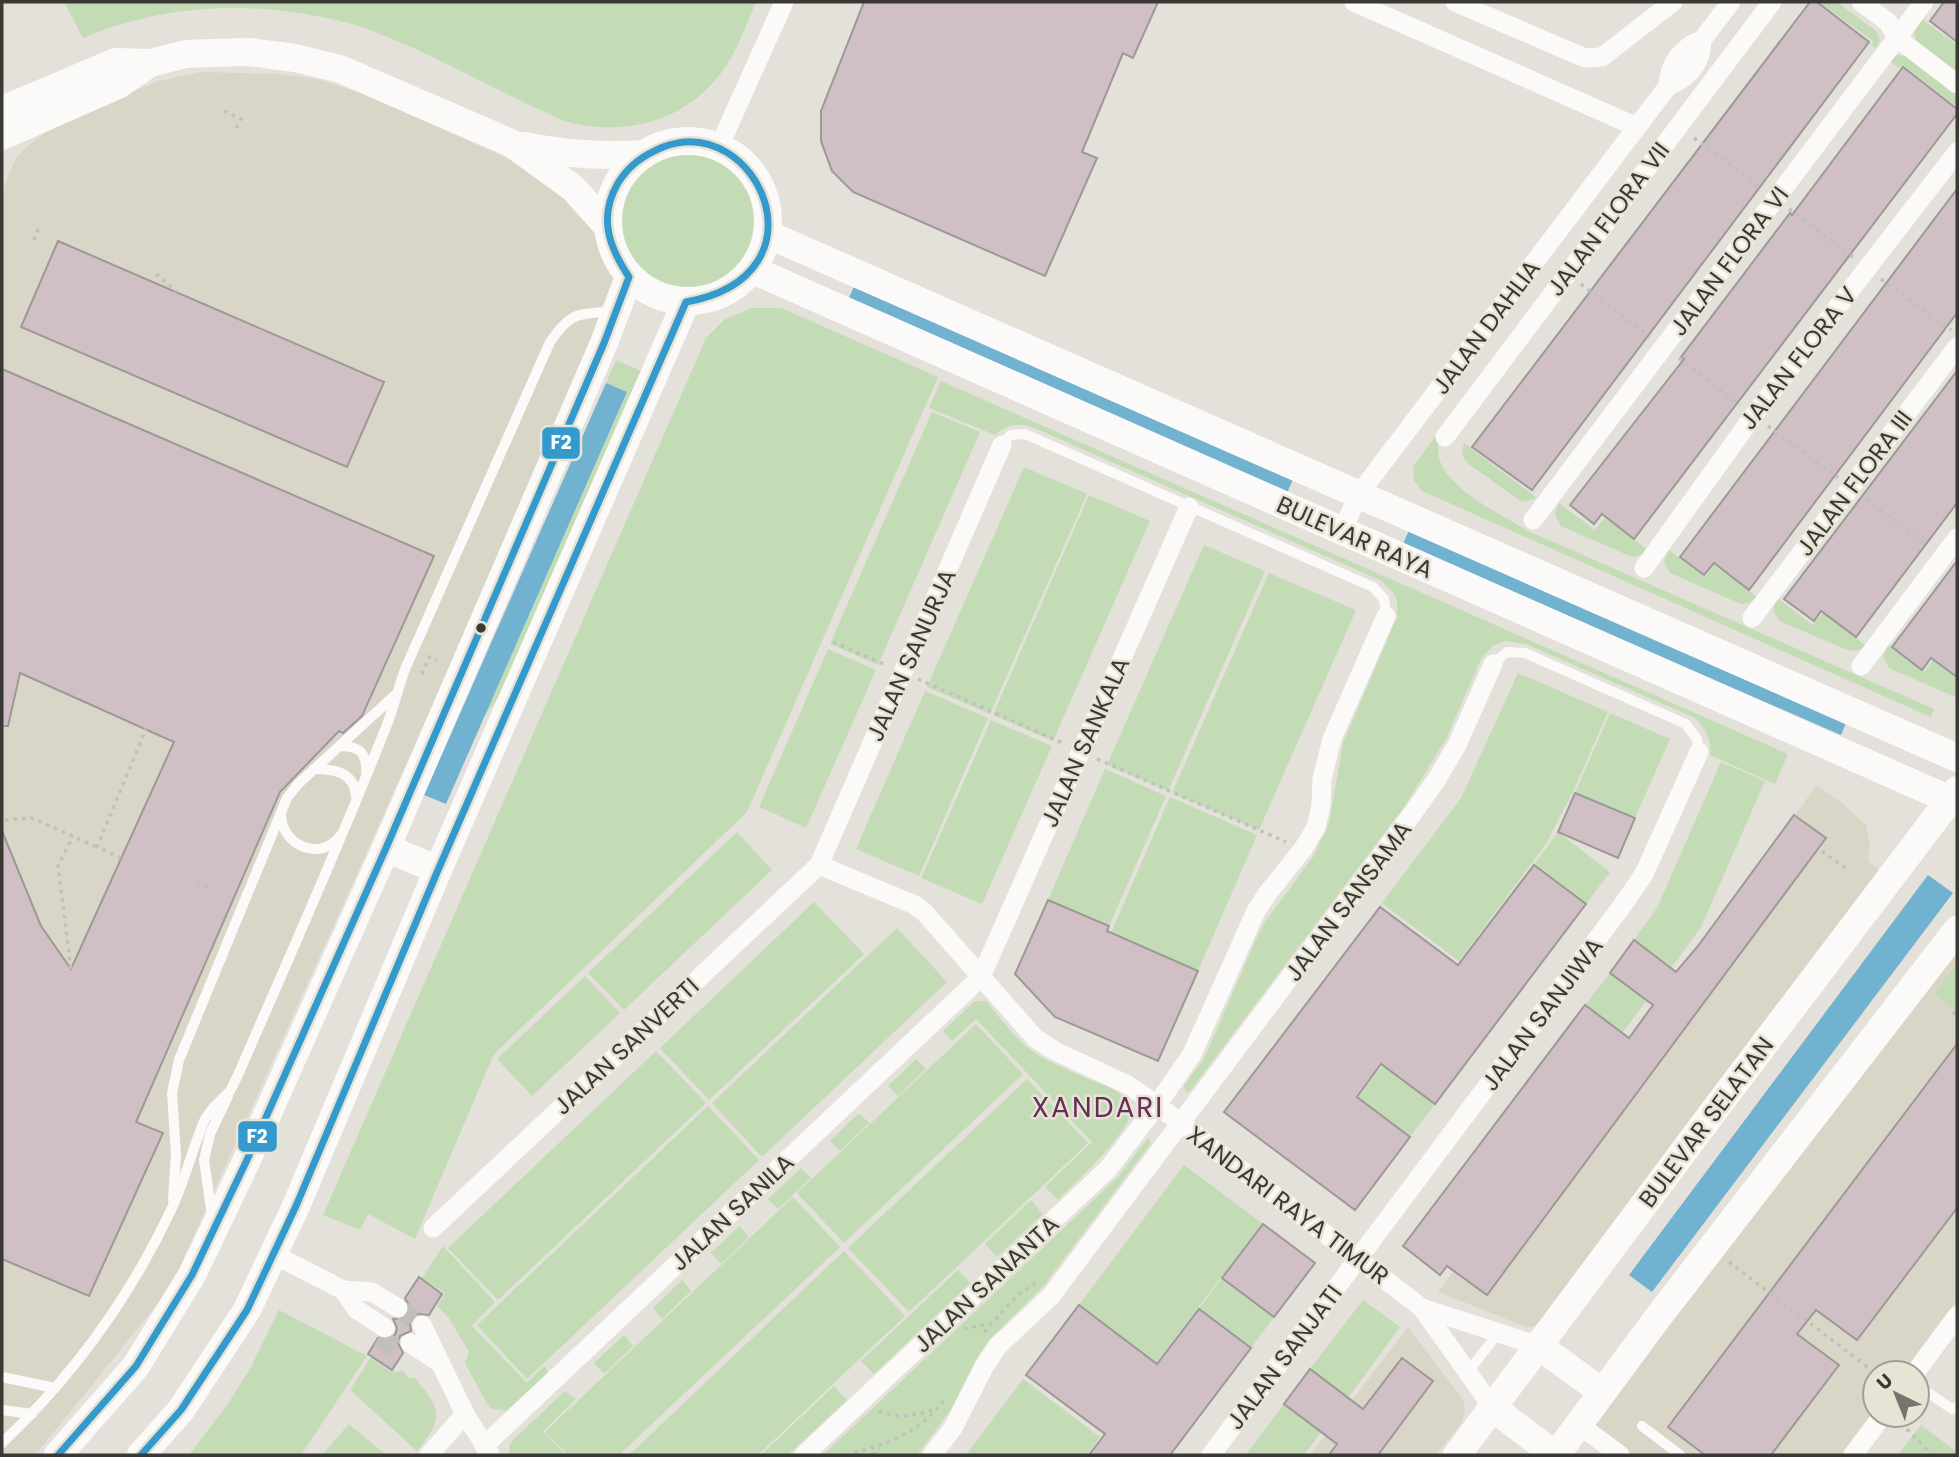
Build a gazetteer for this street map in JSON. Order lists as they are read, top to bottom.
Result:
{
  "streets": {
    "street": [
      "JALAN FLORA VII",
      "JALAN FLORA VI",
      "JALAN DAHLIA",
      "JALAN FLORA V",
      "JALAN FLORA III",
      "BULEVAR RAYA",
      "JALAN SANURJA",
      "JALAN SANKALA",
      "JALAN SANSAMA",
      "JALAN SANJIWA",
      "JALAN SANVERTI",
      "BULEVAR SELATAN",
      "XANDARI RAYA TIMUR",
      "JALAN SANILA",
      "JALAN SANANTA",
      "JALAN SANJATI"
    ]
  },
  "crossings": [
    ["JALAN DAHLIA", "BULEVAR RAYA"],
    ["BULEVAR RAYA", "BULEVAR SELATAN"],
    ["JALAN SANURJA", "JALAN SANVERTI"],
    ["JALAN SANURJA", "XANDARI RAYA TIMUR"],
    ["JALAN SANKALA", "XANDARI RAYA TIMUR"],
    ["JALAN SANKALA", "JALAN SANILA"],
    ["JALAN SANSAMA", "XANDARI RAYA TIMUR"],
    ["JALAN SANSAMA", "JALAN SANANTA"],
    ["JALAN SANJIWA", "XANDARI RAYA TIMUR"],
    ["JALAN SANJIWA", "JALAN SANJATI"],
    ["JALAN SANVERTI", "XANDARI RAYA TIMUR"],
    ["XANDARI RAYA TIMUR", "JALAN SANILA"],
    ["XANDARI RAYA TIMUR", "JALAN SANANTA"],
    ["XANDARI RAYA TIMUR", "JALAN SANJATI"]
  ],
  "districts": ["XANDARI"],
  "lines": ["transit line F2"],
  "north": "top left"
}
